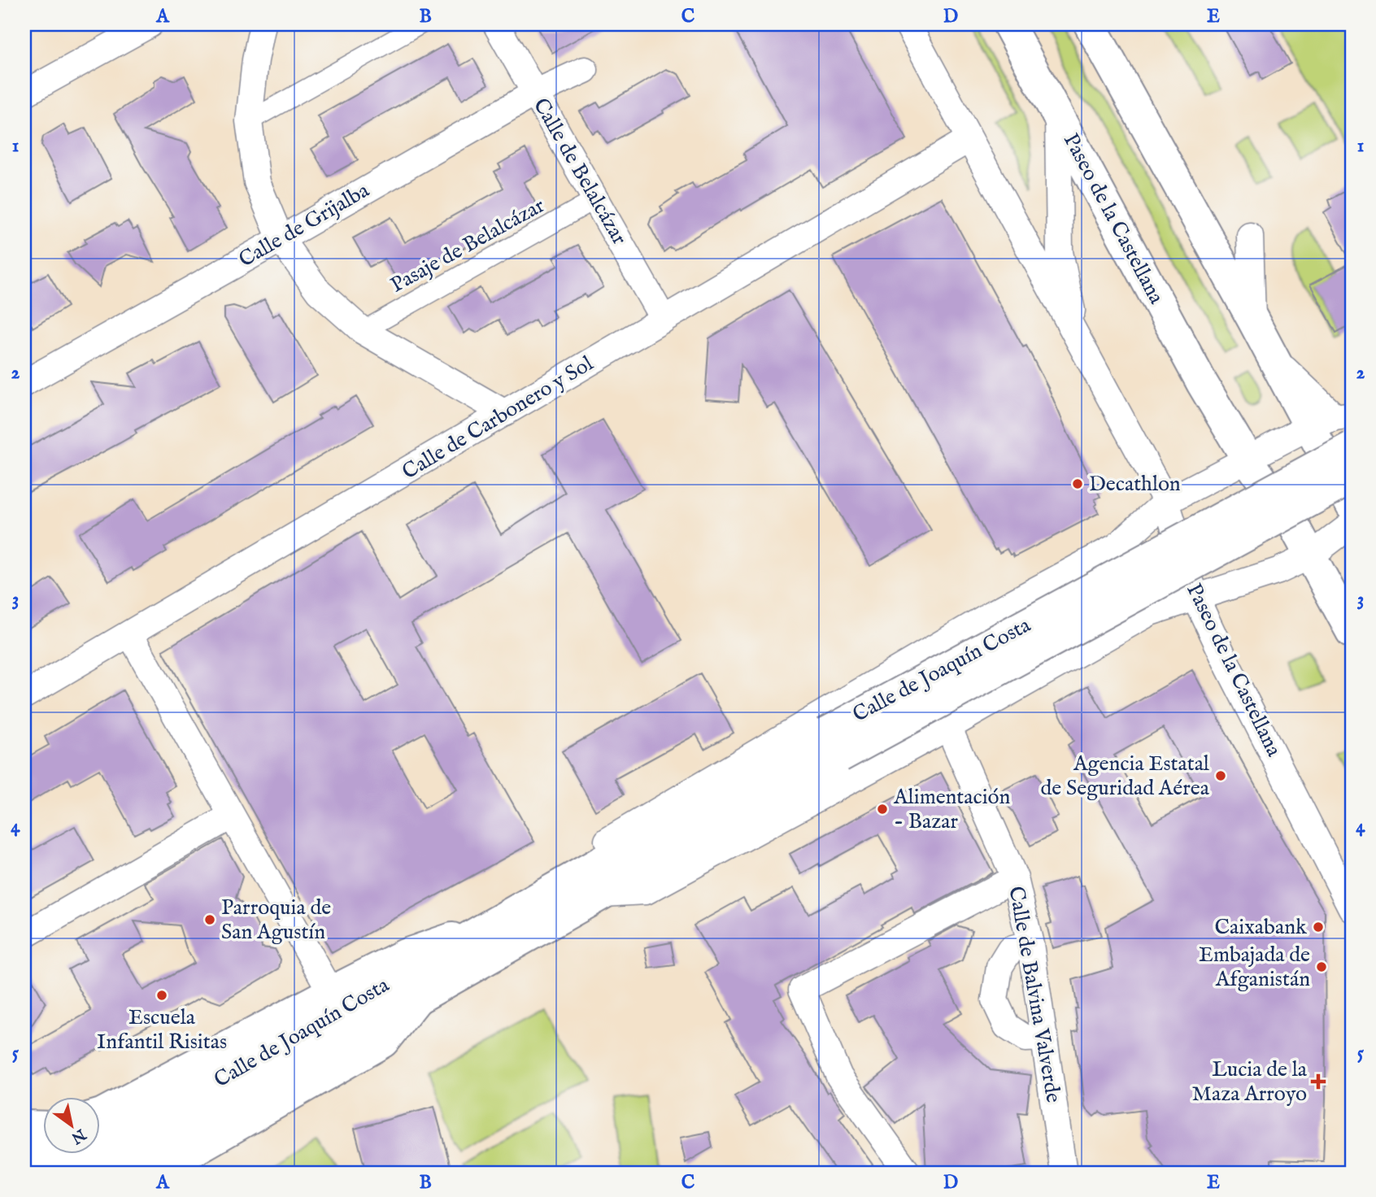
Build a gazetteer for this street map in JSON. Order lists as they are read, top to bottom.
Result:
{
  "streets": {
    "main road": ["Paseo de la Castellana", "Calle de Joaquín Costa"],
    "street": [
      "Calle de Belalcázar",
      "Calle de Grijalba",
      "Pasaje de Belalcázar",
      "Calle de Carbonero y Sol",
      "Calle de Balvina Valverde"
    ]
  },
  "crossings": [
    ["Calle de Belalcázar", "Calle de Grijalba"],
    ["Calle de Belalcázar", "Pasaje de Belalcázar"],
    ["Calle de Belalcázar", "Calle de Carbonero y Sol"],
    ["Paseo de la Castellana", "Calle de Carbonero y Sol"],
    ["Paseo de la Castellana", "Calle de Joaquín Costa"],
    ["Calle de Joaquín Costa", "Calle de Balvina Valverde"]
  ],
  "places": {
    "other": [
      "Decathlon",
      "Agencia Estatal de Seguridad Aérea",
      "Alimentación - Bazar",
      "Parroquia de San Agustín",
      "Caixabank",
      "Embajada de Afganistán",
      "Escuela Infantil Risitas"
    ],
    "health": ["Lucia de la Maza Arroyo"]
  },
  "north": "bottom right",
  "grid": {
    "columns": [
      "A",
      "B",
      "C",
      "D",
      "E"
    ],
    "rows": [
      "1",
      "2",
      "3",
      "4",
      "5"
    ]
  }
}
